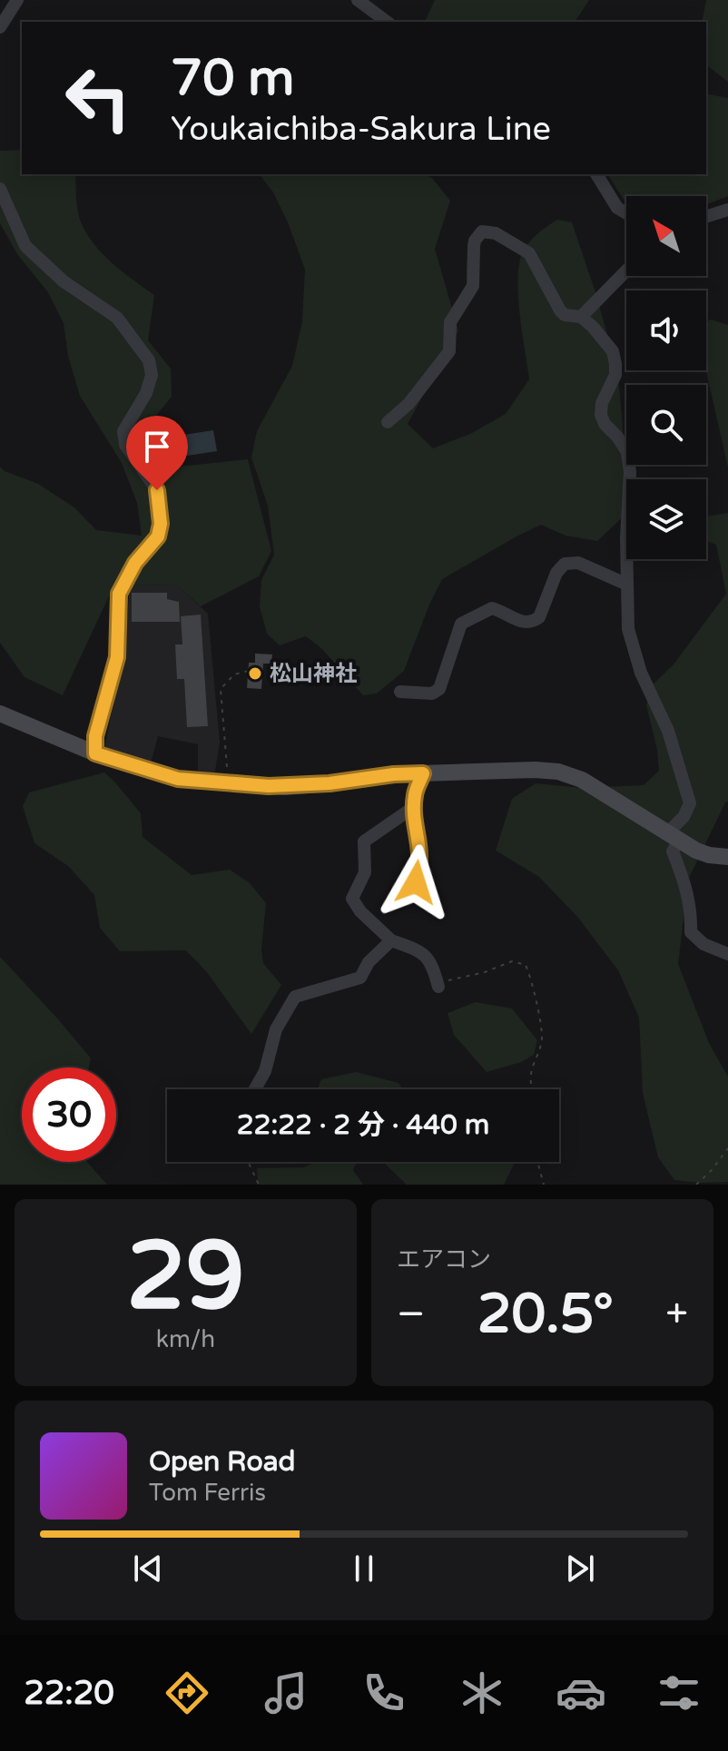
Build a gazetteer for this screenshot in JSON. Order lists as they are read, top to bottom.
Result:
{
  "places": ["松山神社"],
  "north": "top left",
  "page": {
    "turn": ["70 m", "Youkaichiba-Sakura Line"],
    "limit": "30",
    "trip": "22:22 · 2 分 · 440 m",
    "tile": [
      ["29", "km/h"],
      "エアコン"
    ],
    "heat": ["−", "20.5°", "+"],
    "song": ["Open Road", "Tom Ferris"],
    "tabs": "22:20"
  }
}
